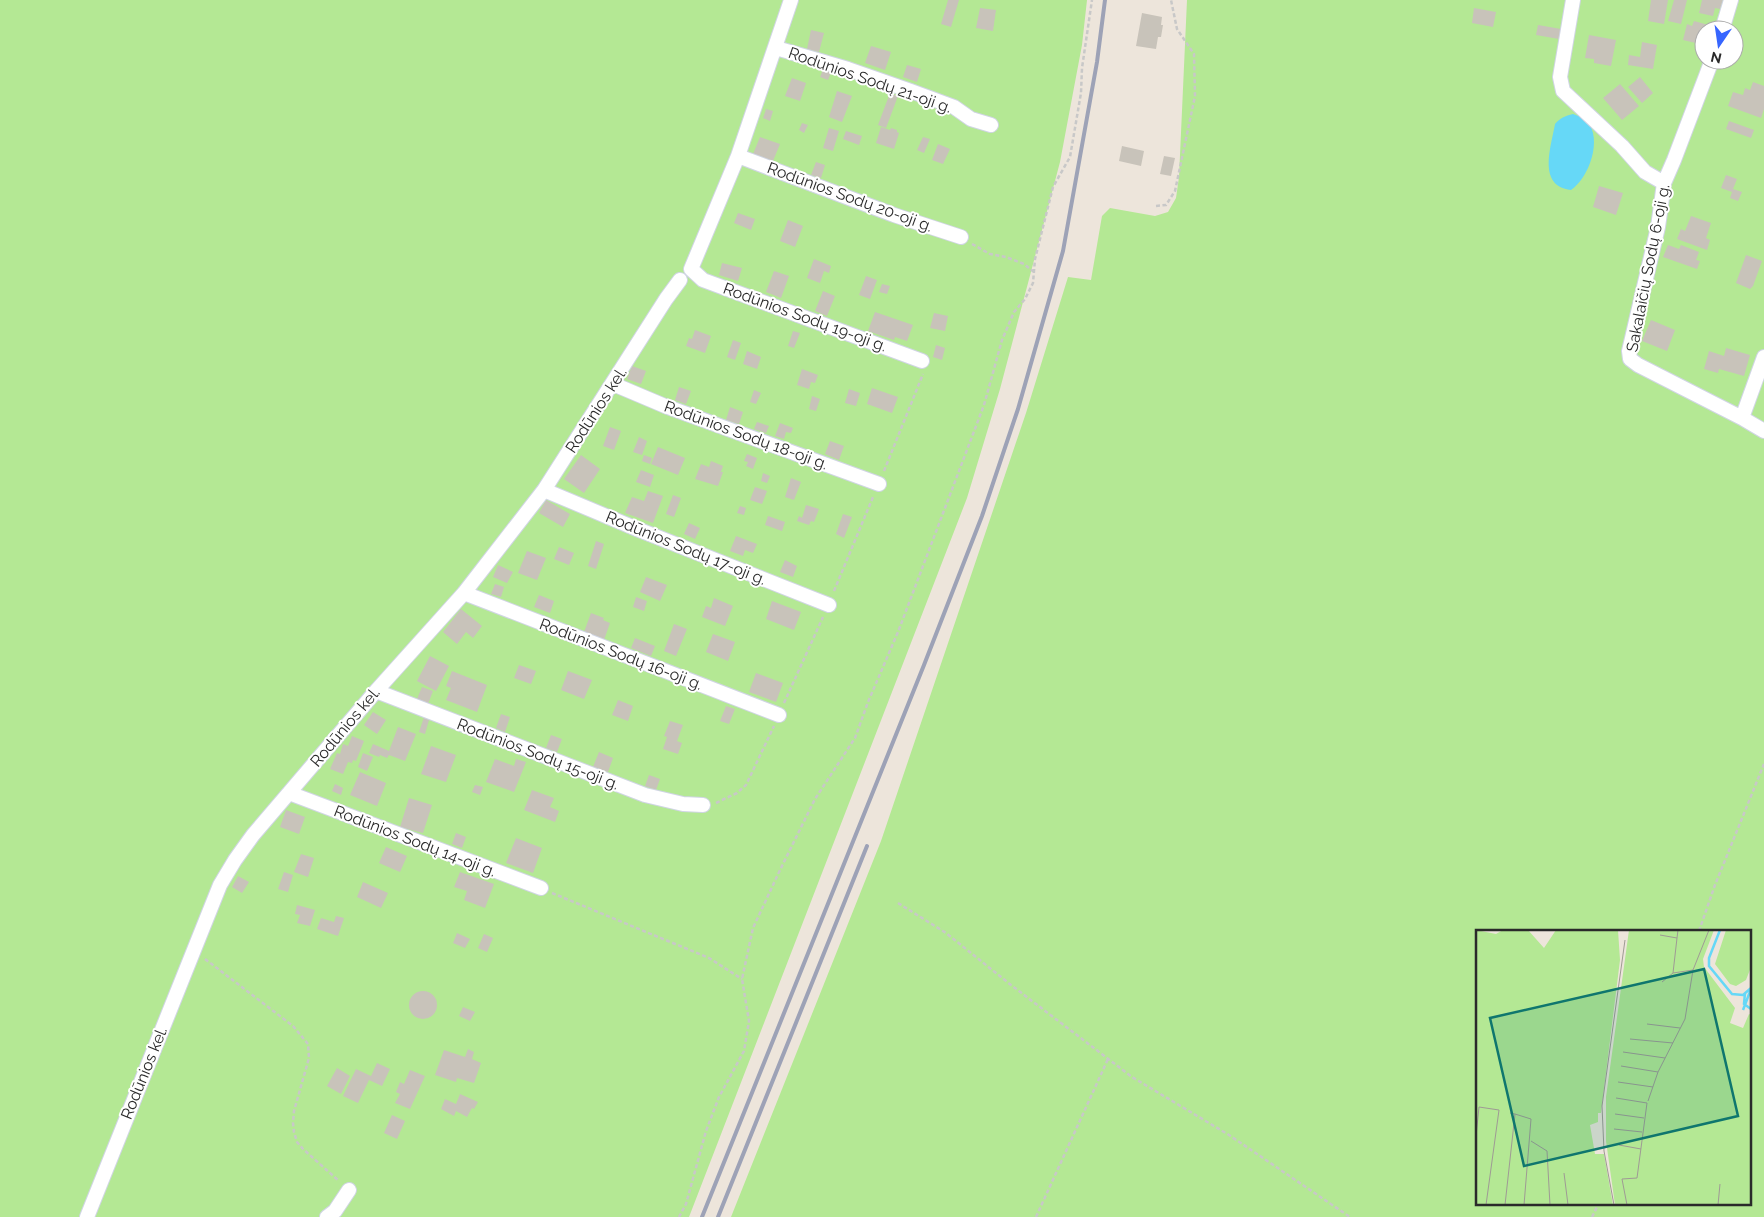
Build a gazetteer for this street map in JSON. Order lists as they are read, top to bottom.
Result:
{
  "streets": {
    "street": [
      "Rodūnios Sodų 21-oji g.",
      "Rodūnios Sodų 20-oji g.",
      "Sakalaičių Sodų 6-oji g.",
      "Rodūnios Sodų 19-oji g.",
      "Rodūnios kel.",
      "Rodūnios Sodų 18-oji g.",
      "Rodūnios Sodų 17-oji g.",
      "Rodūnios Sodų 16-oji g.",
      "Rodūnios Sodų 15-oji g.",
      "Rodūnios Sodų 14-oji g."
    ]
  },
  "crossings": [
    ["Rodūnios Sodų 20-oji g.", "Rodūnios Sodų 19-oji g."],
    ["Rodūnios kel.", "Rodūnios Sodų 18-oji g."],
    ["Rodūnios kel.", "Rodūnios Sodų 17-oji g."],
    ["Rodūnios kel.", "Rodūnios Sodų 16-oji g."],
    ["Rodūnios kel.", "Rodūnios Sodų 15-oji g."],
    ["Rodūnios kel.", "Rodūnios Sodų 14-oji g."]
  ],
  "north": "bottom"
}
